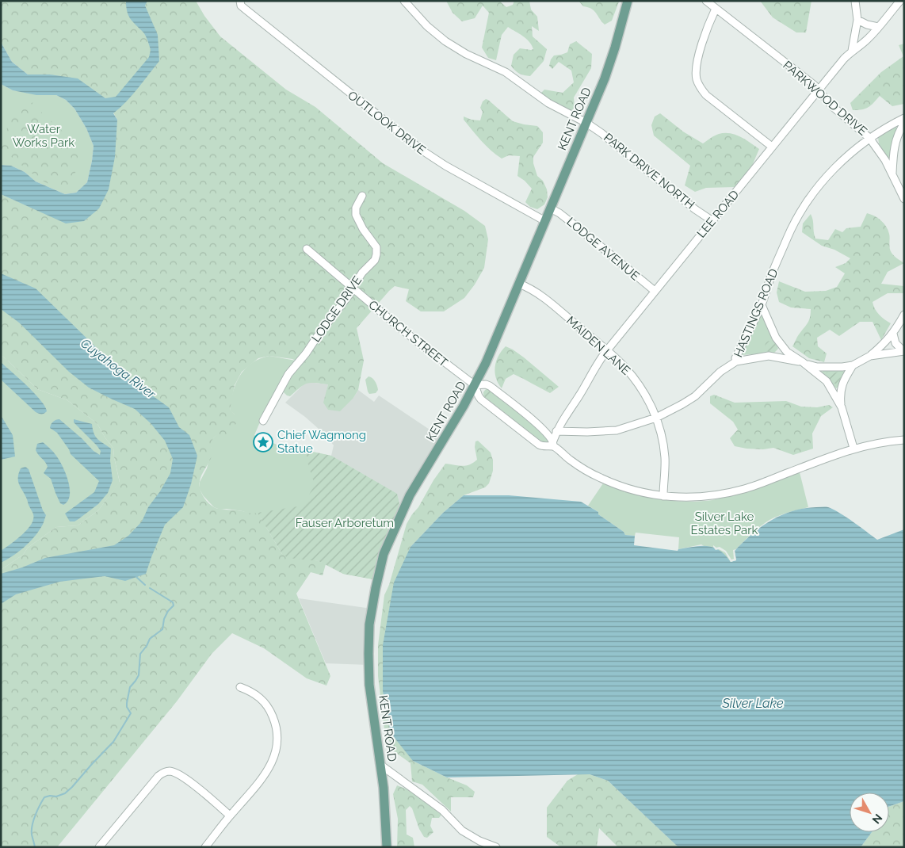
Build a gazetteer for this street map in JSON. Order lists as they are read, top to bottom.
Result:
{
  "streets": {
    "main road": ["KENT ROAD"],
    "street": [
      "PARKWOOD DRIVE",
      "OUTLOOK DRIVE",
      "PARK DRIVE NORTH",
      "LEE ROAD",
      "LODGE AVENUE",
      "LODGE DRIVE",
      "HASTINGS ROAD",
      "CHURCH STREET",
      "MAIDEN LANE"
    ]
  },
  "crossings": [
    ["PARKWOOD DRIVE", "LEE ROAD"],
    ["PARKWOOD DRIVE", "HASTINGS ROAD"],
    ["KENT ROAD", "OUTLOOK DRIVE"],
    ["KENT ROAD", "PARK DRIVE NORTH"],
    ["KENT ROAD", "LODGE AVENUE"],
    ["KENT ROAD", "CHURCH STREET"],
    ["KENT ROAD", "MAIDEN LANE"],
    ["PARK DRIVE NORTH", "LEE ROAD"],
    ["LEE ROAD", "LODGE AVENUE"],
    ["LEE ROAD", "HASTINGS ROAD"],
    ["LEE ROAD", "MAIDEN LANE"],
    ["LODGE DRIVE", "CHURCH STREET"],
    ["HASTINGS ROAD", "MAIDEN LANE"]
  ],
  "water": ["Cuyahoga River", "Silver Lake"],
  "parks": ["Water Works Park", "Silver Lake Estates Park", "Fauser Arboretum"],
  "places": {
    "place": ["Chief Wagmong Statue"]
  },
  "north": "bottom right"
}
